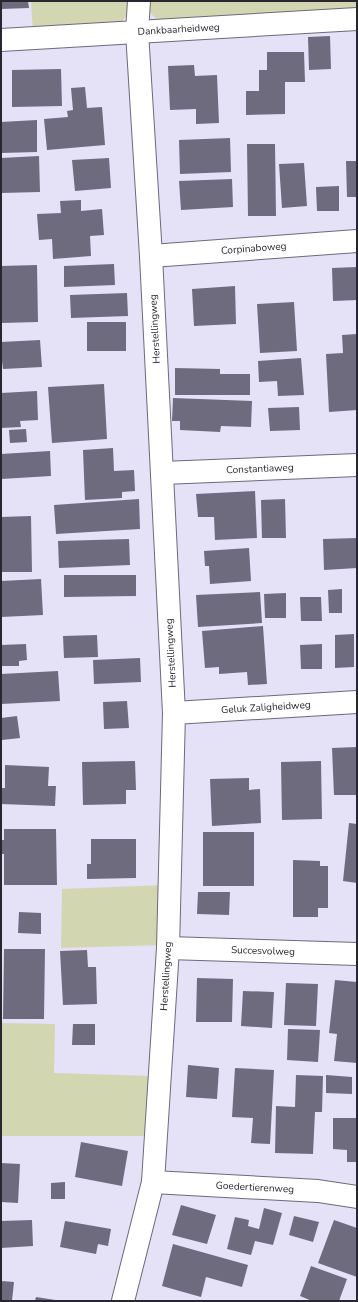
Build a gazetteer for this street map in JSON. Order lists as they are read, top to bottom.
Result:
{
  "streets": {
    "street": [
      "Dankbaarheidweg",
      "Corpinaboweg",
      "Herstellingweg",
      "Constantiaweg",
      "Geluk Zaligheidweg",
      "Succesvolweg",
      "Goedertierenweg"
    ]
  },
  "crossings": [
    ["Dankbaarheidweg", "Herstellingweg"],
    ["Corpinaboweg", "Herstellingweg"],
    ["Herstellingweg", "Constantiaweg"],
    ["Herstellingweg", "Geluk Zaligheidweg"],
    ["Herstellingweg", "Succesvolweg"],
    ["Herstellingweg", "Goedertierenweg"]
  ]
}
